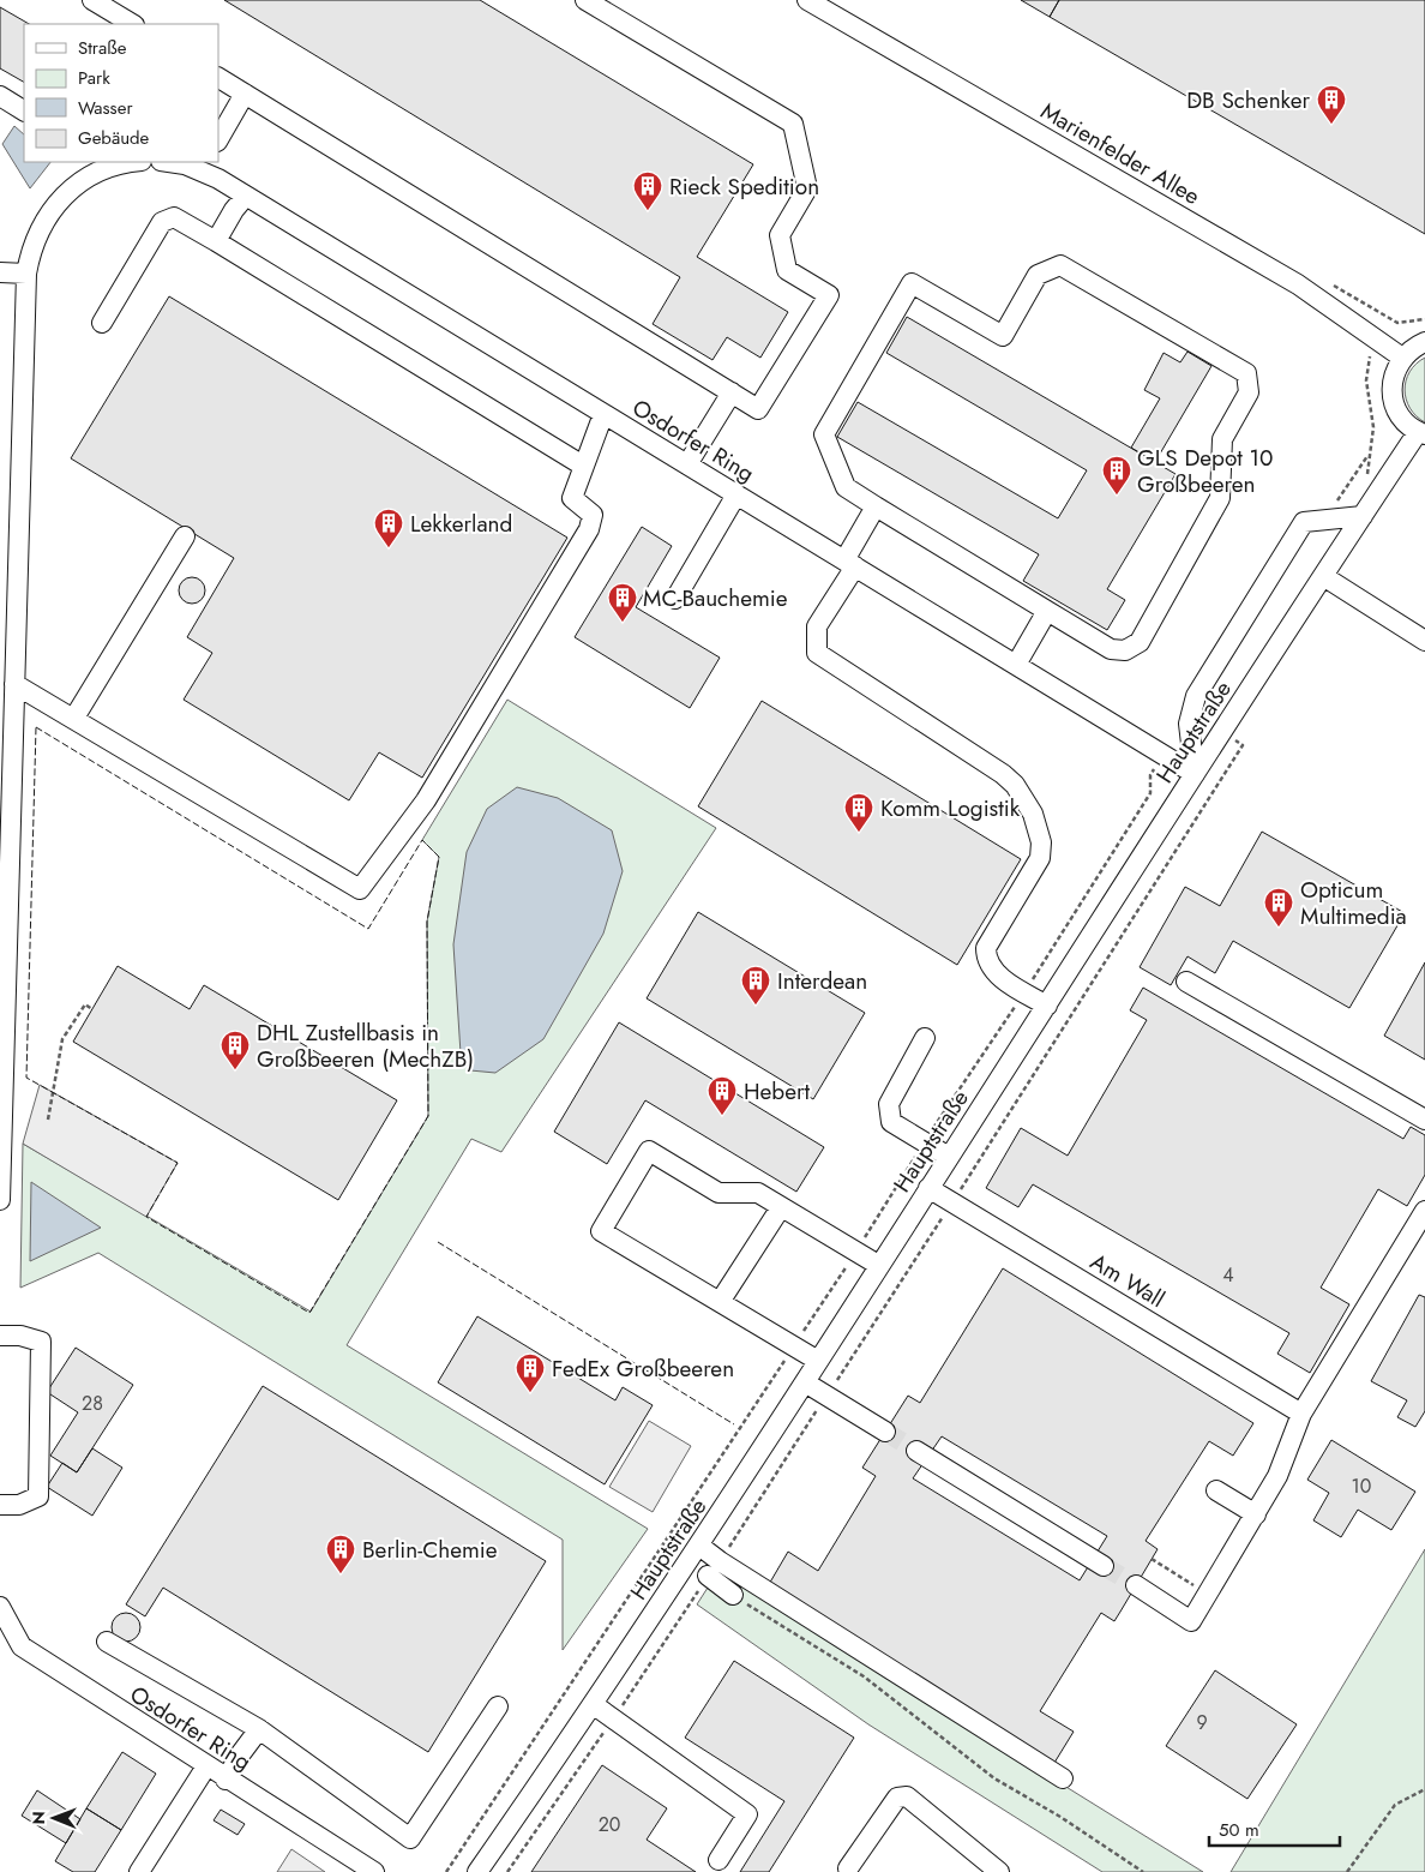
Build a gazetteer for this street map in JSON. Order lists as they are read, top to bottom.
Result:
{
  "streets": {
    "street": [
      "Marienfelder Allee",
      "Osdorfer Ring",
      "Hauptstraße",
      "Am Wall"
    ]
  },
  "crossings": [
    ["Osdorfer Ring", "Hauptstraße"],
    ["Hauptstraße", "Am Wall"]
  ],
  "places": {
    "building": [
      "DB Schenker",
      "Rieck Spedition",
      "GLS Depot 10 Großbeeren",
      "Lekkerland",
      "MC-Bauchemie",
      "Komm Logistik",
      "Opticum Multimedia",
      "Interdean",
      "DHL Zustellbasis in Großbeeren (MechZB)",
      "Hebert",
      "FedEx Großbeeren",
      "Berlin-Chemie"
    ]
  },
  "house_numbers": [
    "4",
    "28",
    "10",
    "9",
    "20"
  ],
  "legend": [
    "Straße",
    "Park",
    "Wasser",
    "Gebäude"
  ],
  "scale_bar": "50 m",
  "north": "left"
}
